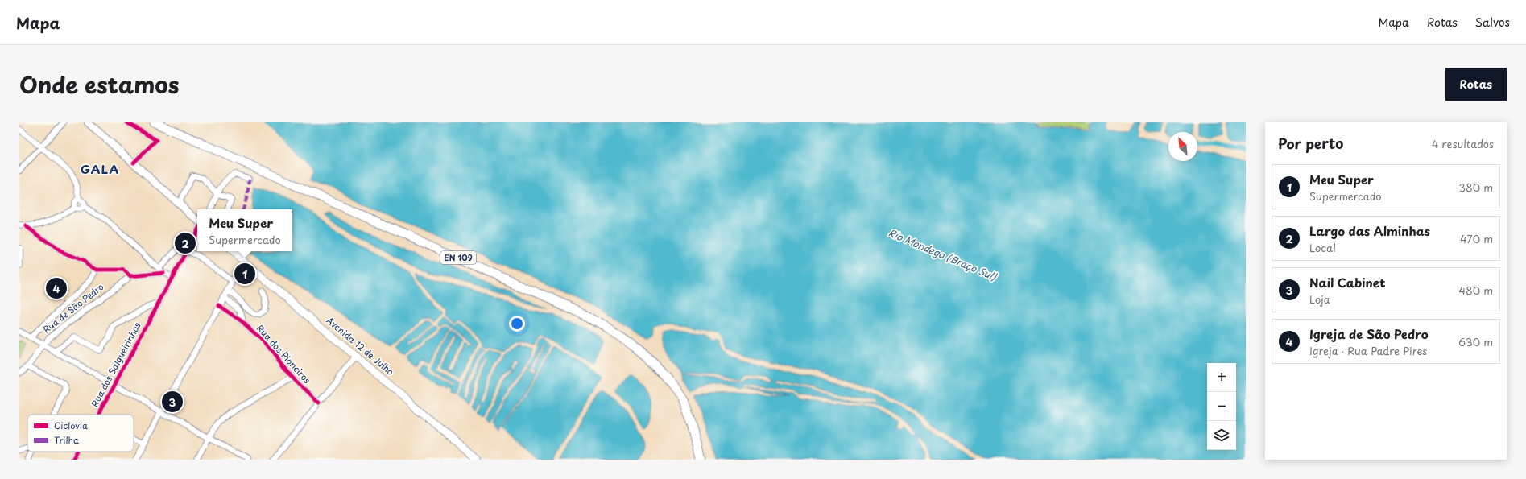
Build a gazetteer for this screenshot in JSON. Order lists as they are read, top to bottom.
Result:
{
  "streets": {
    "main road": ["EN 109", "Avenida 12 de Julho"],
    "street": ["Rua de São Pedro", "Rua dos Pioneiros", "Rua dos Salgueirinhos"]
  },
  "districts": ["GALA"],
  "water": ["Rio Mondego (Braço Sul)"],
  "legend": ["Ciclovia", "Trilha"],
  "north": "top left",
  "page": {
    "header": "Mapa",
    "nav": ["Mapa", "Rotas", "Salvos"],
    "title": "Onde estamos",
    "buttons": "Rotas",
    "heading": ["Por perto", "4 resultados"],
    "list": [
      {
        "mark": "1",
        "name": "Meu Super",
        "note": "Supermercado",
        "value": "380 m"
      },
      {
        "mark": "2",
        "name": "Largo das Alminhas",
        "note": "Local",
        "value": "470 m"
      },
      {
        "mark": "3",
        "name": "Nail Cabinet",
        "note": "Loja",
        "value": "480 m"
      },
      {
        "mark": "4",
        "name": "Igreja de São Pedro",
        "note": "Igreja · Rua Padre Pires",
        "value": "630 m"
      }
    ],
    "popup": ["Meu Super", "Supermercado"],
    "pins": [
      "2",
      "1",
      "4",
      "3"
    ],
    "map_buttons": ["+", "−"]
  }
}
